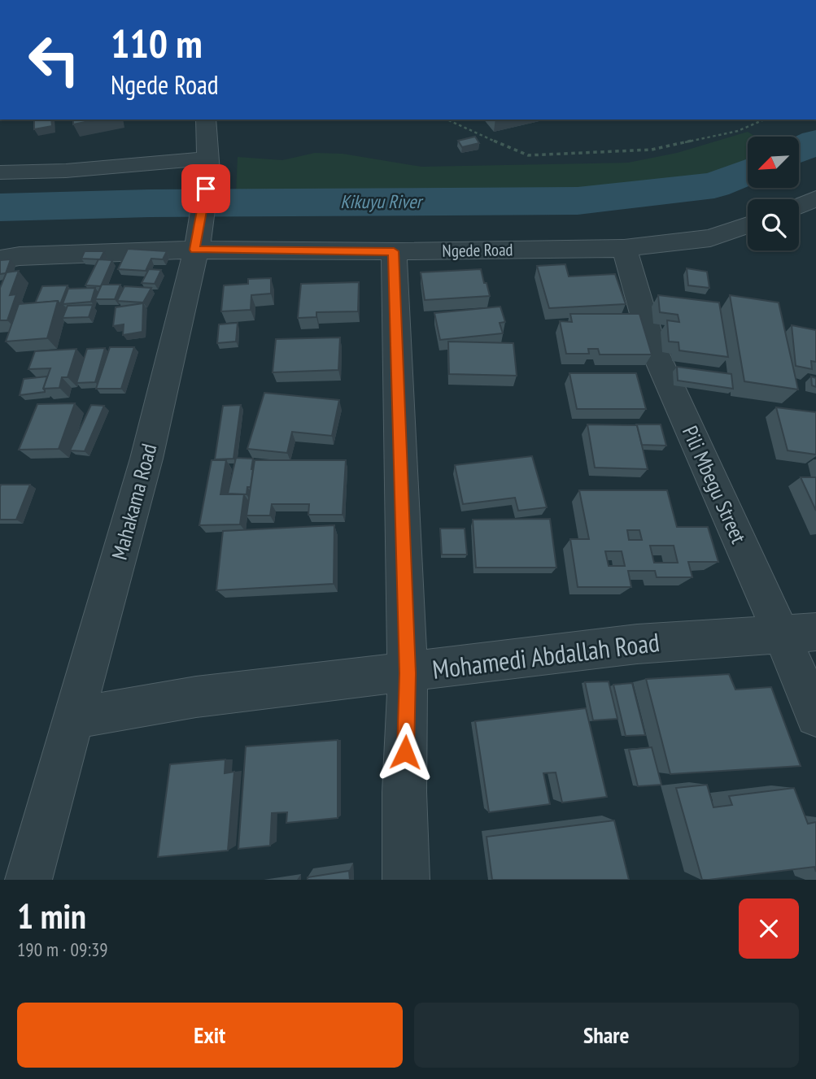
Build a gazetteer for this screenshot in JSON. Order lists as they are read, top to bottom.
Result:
{
  "streets": {
    "street": [
      "Ngede Road",
      "Pili Mbegu Street",
      "Mahakama Road",
      "Mohamedi Abdallah Road"
    ]
  },
  "crossings": [
    ["Ngede Road", "Pili Mbegu Street"],
    ["Ngede Road", "Mahakama Road"],
    ["Pili Mbegu Street", "Mohamedi Abdallah Road"],
    ["Mahakama Road", "Mohamedi Abdallah Road"]
  ],
  "water": ["Kikuyu River"],
  "north": "bottom left",
  "page": {
    "turn": ["110 m", "Ngede Road"],
    "heading": ["1 min", "190 m · 09:39"],
    "buttons": ["Exit", "Share"]
  }
}
